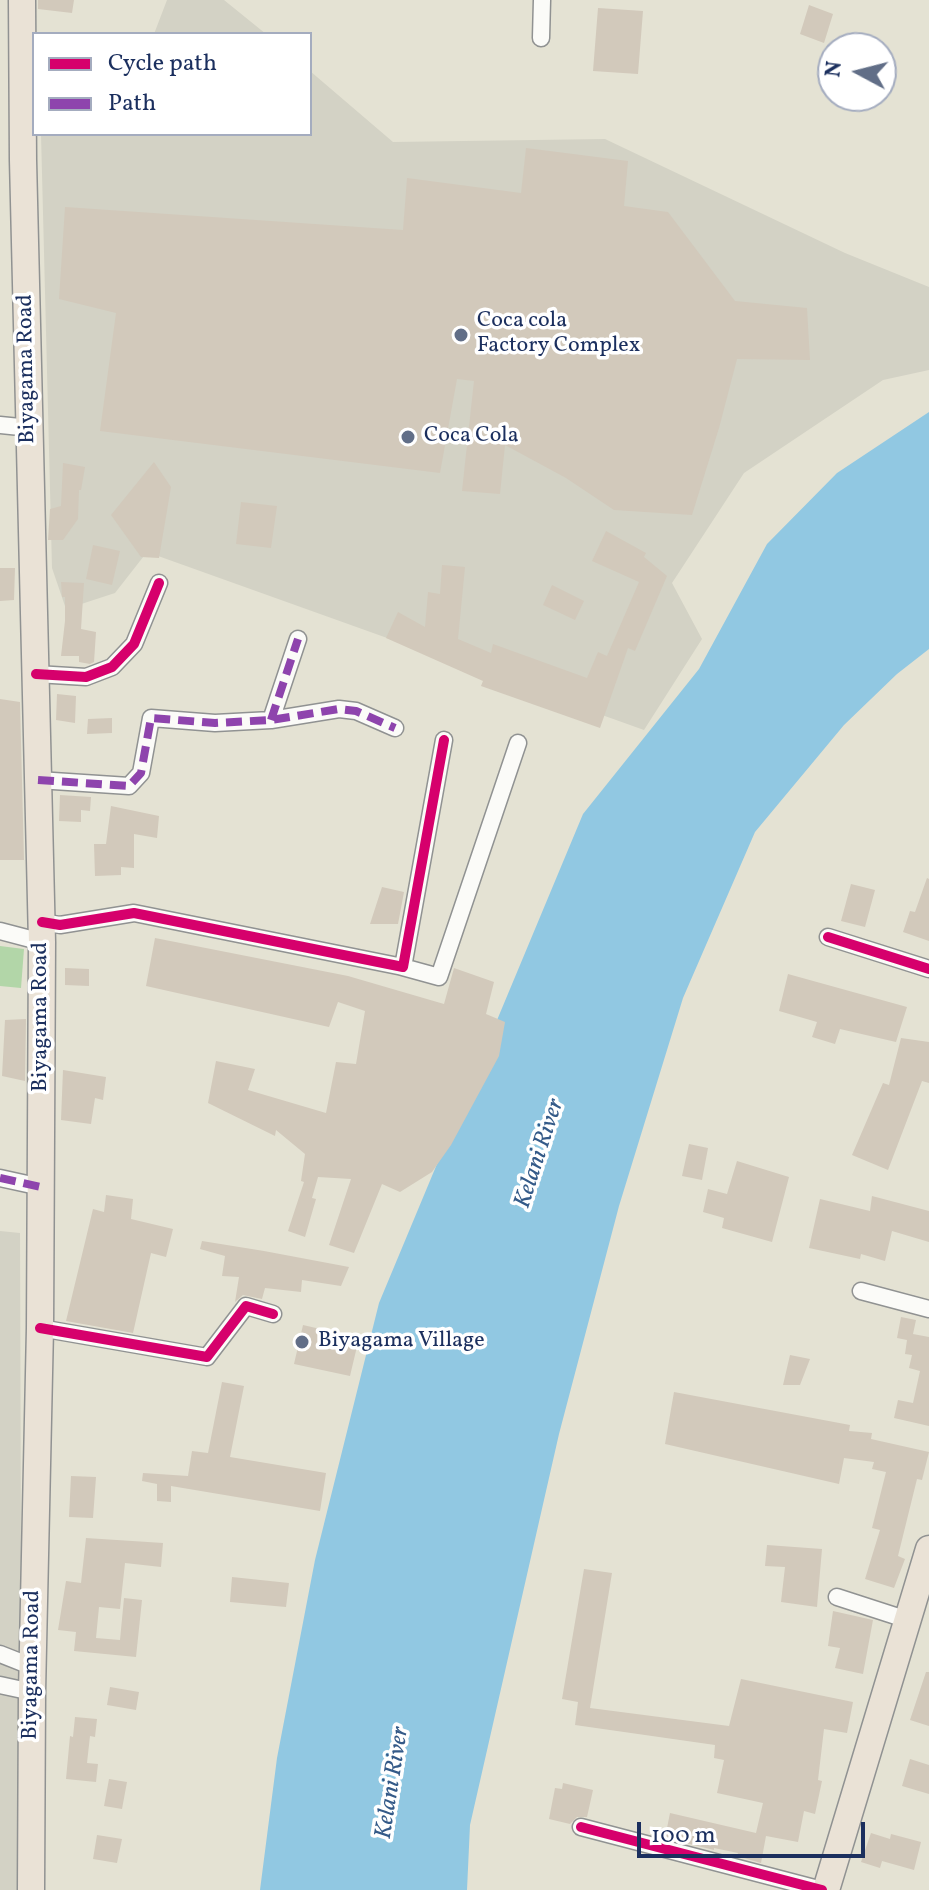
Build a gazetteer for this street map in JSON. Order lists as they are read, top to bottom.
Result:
{
  "streets": {
    "main road": ["Biyagama Road"]
  },
  "water": ["Kelani River"],
  "places": ["Coca cola Factory Complex", "Coca Cola", "Biyagama Village"],
  "legend": ["Cycle path", "Path"],
  "scale_bar": "100 m",
  "north": "left"
}
